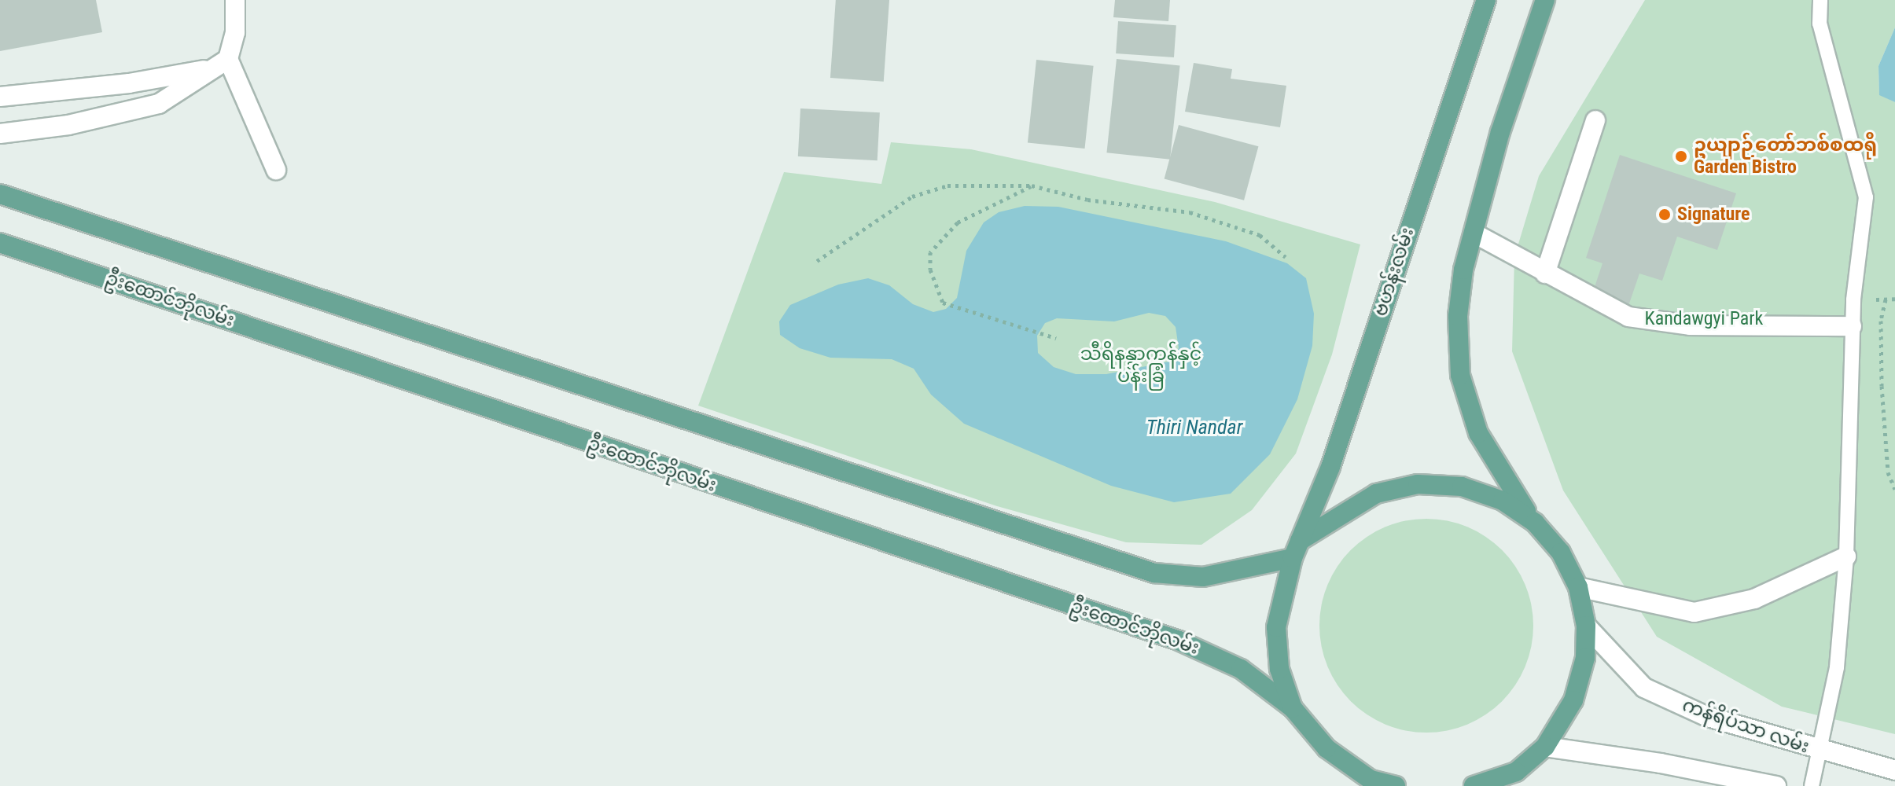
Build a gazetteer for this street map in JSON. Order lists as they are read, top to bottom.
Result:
{
  "streets": {
    "main road": ["ဗဟန်းလမ်း", "ဦးထောင်ဘိုလမ်း", "ကန်ရိပ်သာ လမ်း"]
  },
  "crossings": [
    ["ဗဟန်းလမ်း", "ဦးထောင်ဘိုလမ်း"]
  ],
  "water": ["Thiri Nandar"],
  "parks": ["Kandawgyi Park", "သီရိနန္ဒာကန်နှင့် ပန်းခြံ"],
  "places": ["ဥယျာဉ်တော်ဘစ်စထရို Garden Bistro", "Signature"]
}
